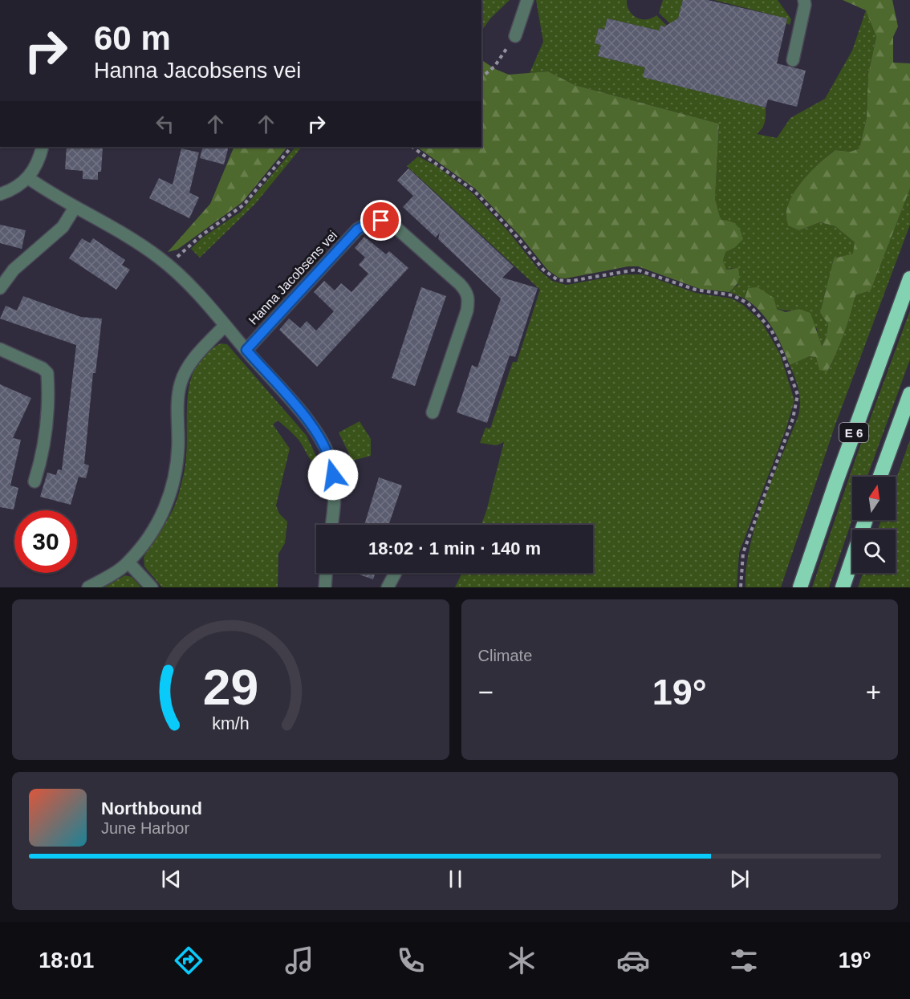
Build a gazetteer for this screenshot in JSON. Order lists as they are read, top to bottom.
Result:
{
  "streets": {
    "highway": ["E 6"],
    "street": ["Hanna Jacobsens vei"]
  },
  "north": "top",
  "page": {
    "turn": ["60 m", "Hanna Jacobsens vei"],
    "limit": "30",
    "trip": "18:02 · 1 min · 140 m",
    "tile": "Climate",
    "heat": ["−", "19°", "+"],
    "song": ["Northbound", "June Harbor"],
    "tabs": ["18:01", "19°"],
    "gauge": ["29", "km/h"]
  }
}
